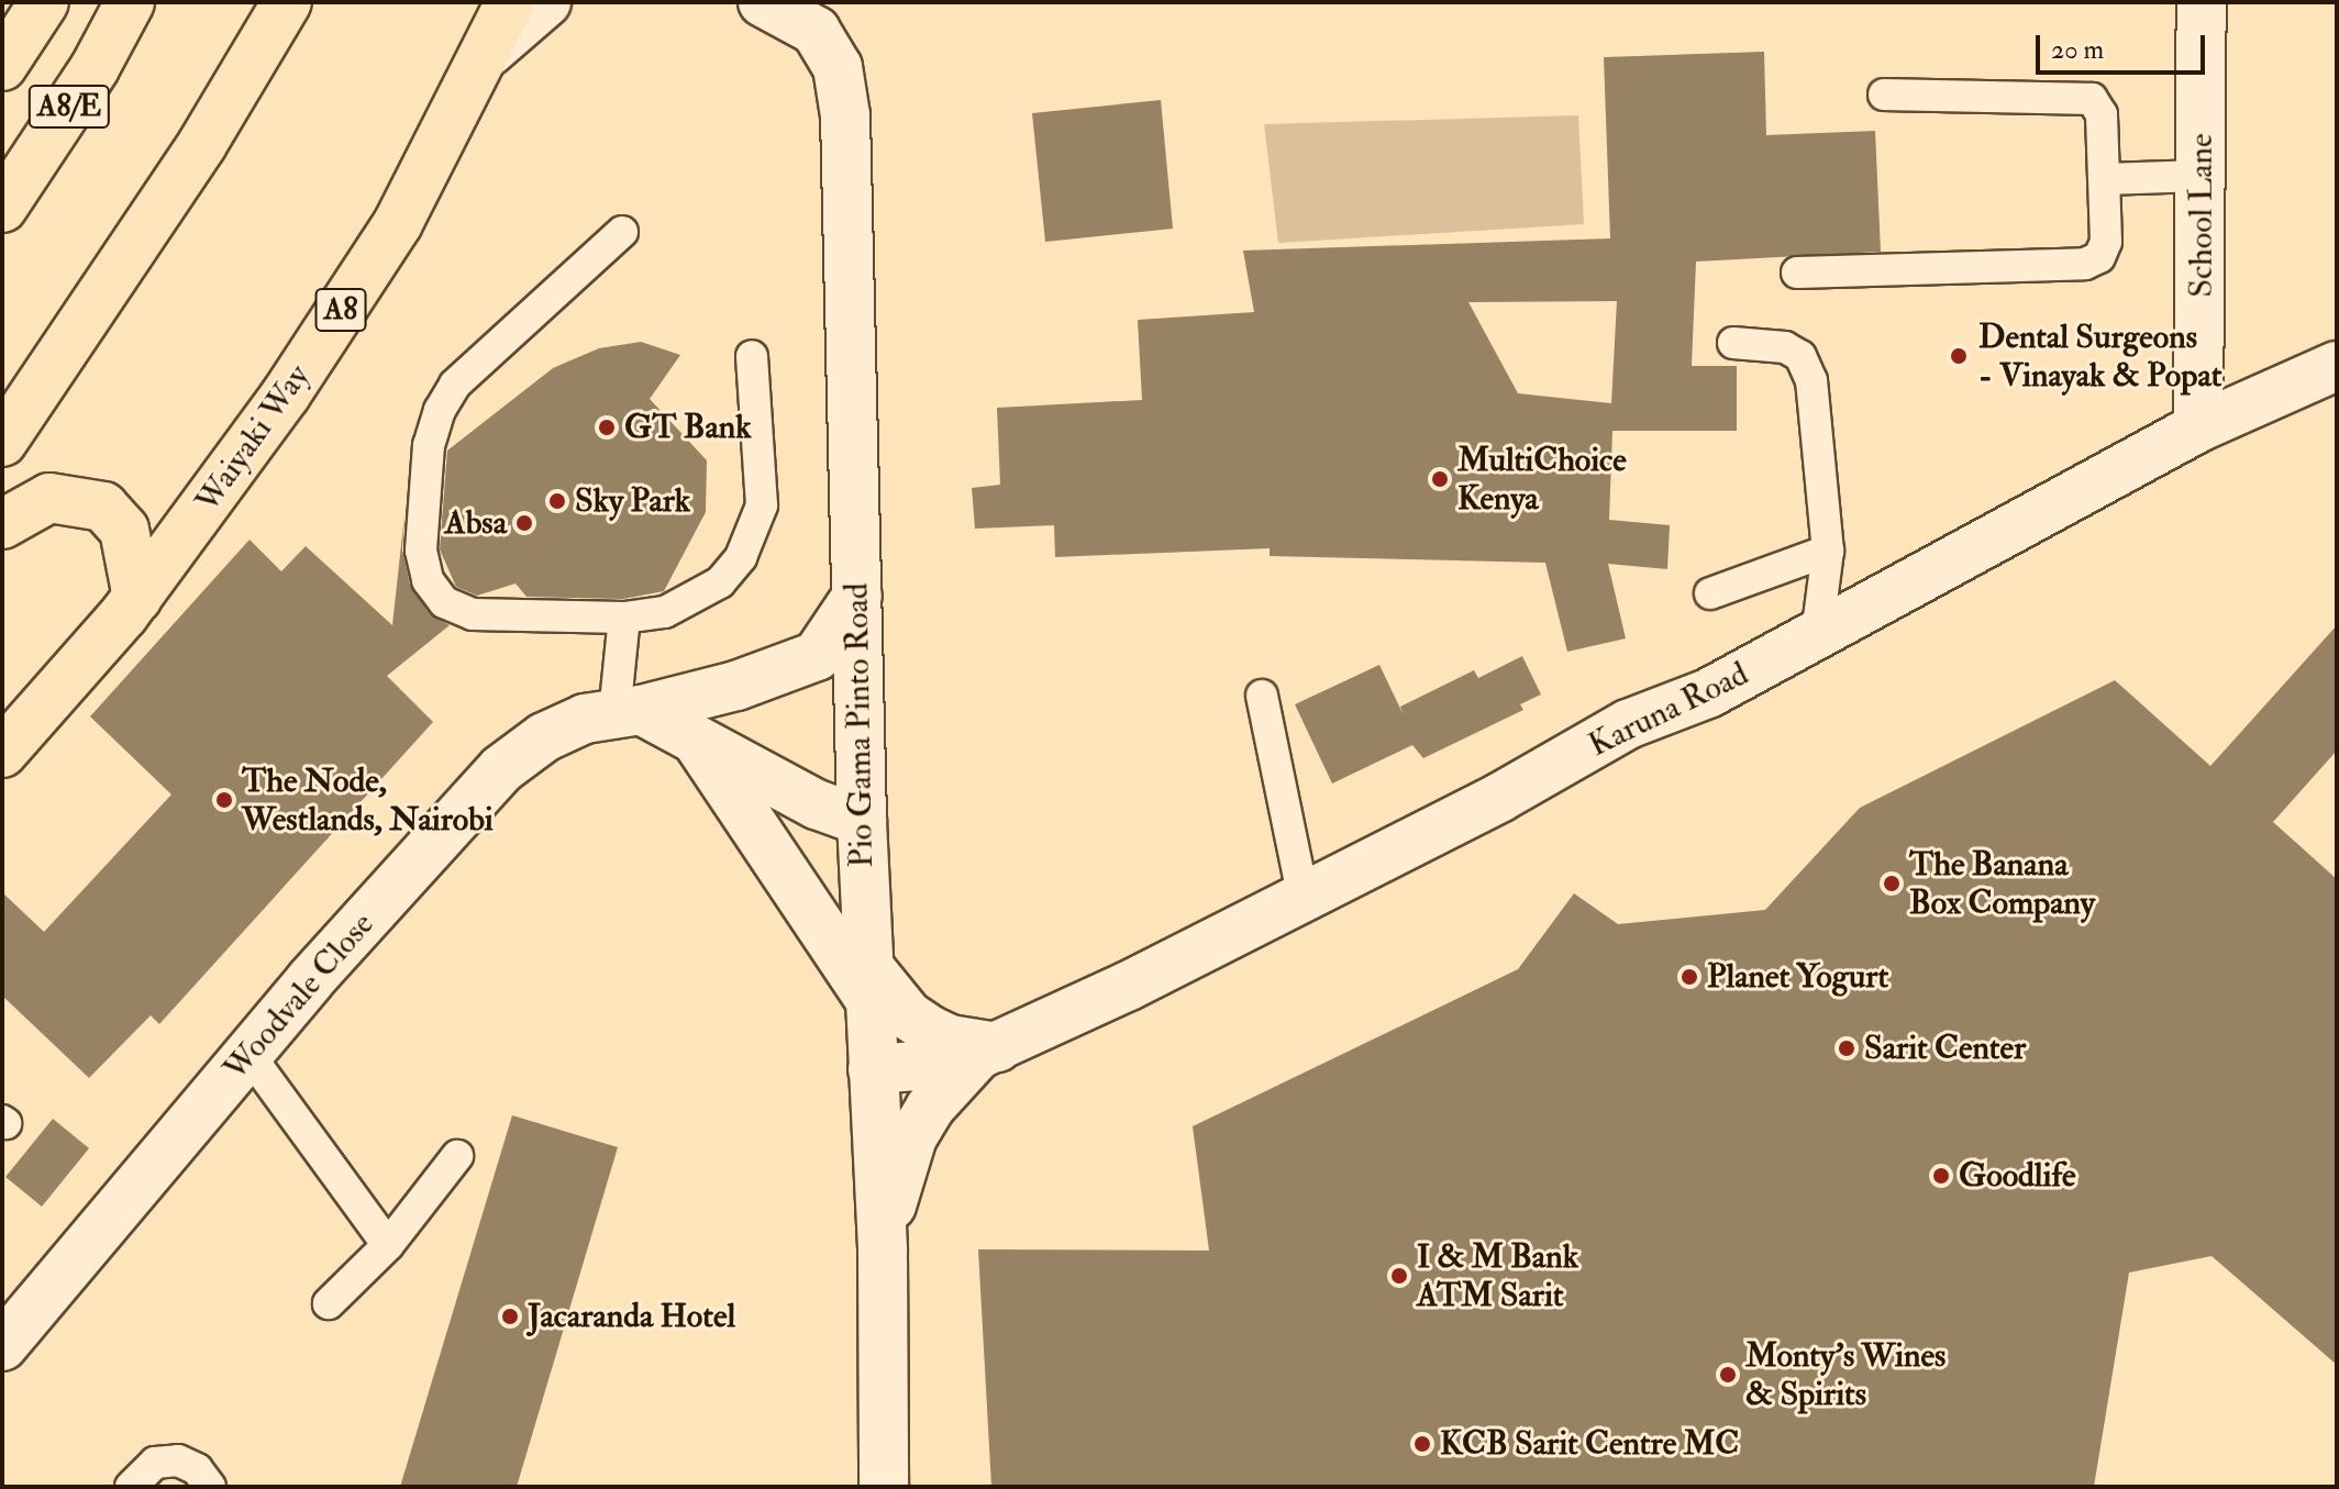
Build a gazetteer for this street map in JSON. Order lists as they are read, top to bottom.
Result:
{
  "streets": {
    "highway": ["A8/E", "A8", "Waiyaki Way"],
    "street": [
      "School Lane",
      "Karuna Road",
      "Pio Gama Pinto Road",
      "Woodvale Close"
    ]
  },
  "crossings": [
    ["School Lane", "Karuna Road"],
    ["Karuna Road", "Pio Gama Pinto Road"],
    ["Pio Gama Pinto Road", "Woodvale Close"]
  ],
  "places": [
    "Dental Surgeons - Vinayak & Popat",
    "GT Bank",
    "MultiChoice Kenya",
    "Sky Park",
    "Absa",
    "The Node, Westlands, Nairobi",
    "The Banana Box Company",
    "Planet Yogurt",
    "Sarit Center",
    "Goodlife",
    "I & M Bank ATM Sarit",
    "Jacaranda Hotel",
    "Monty's Wines & Spirits",
    "KCB Sarit Centre MC"
  ],
  "scale_bar": "20 m"
}
